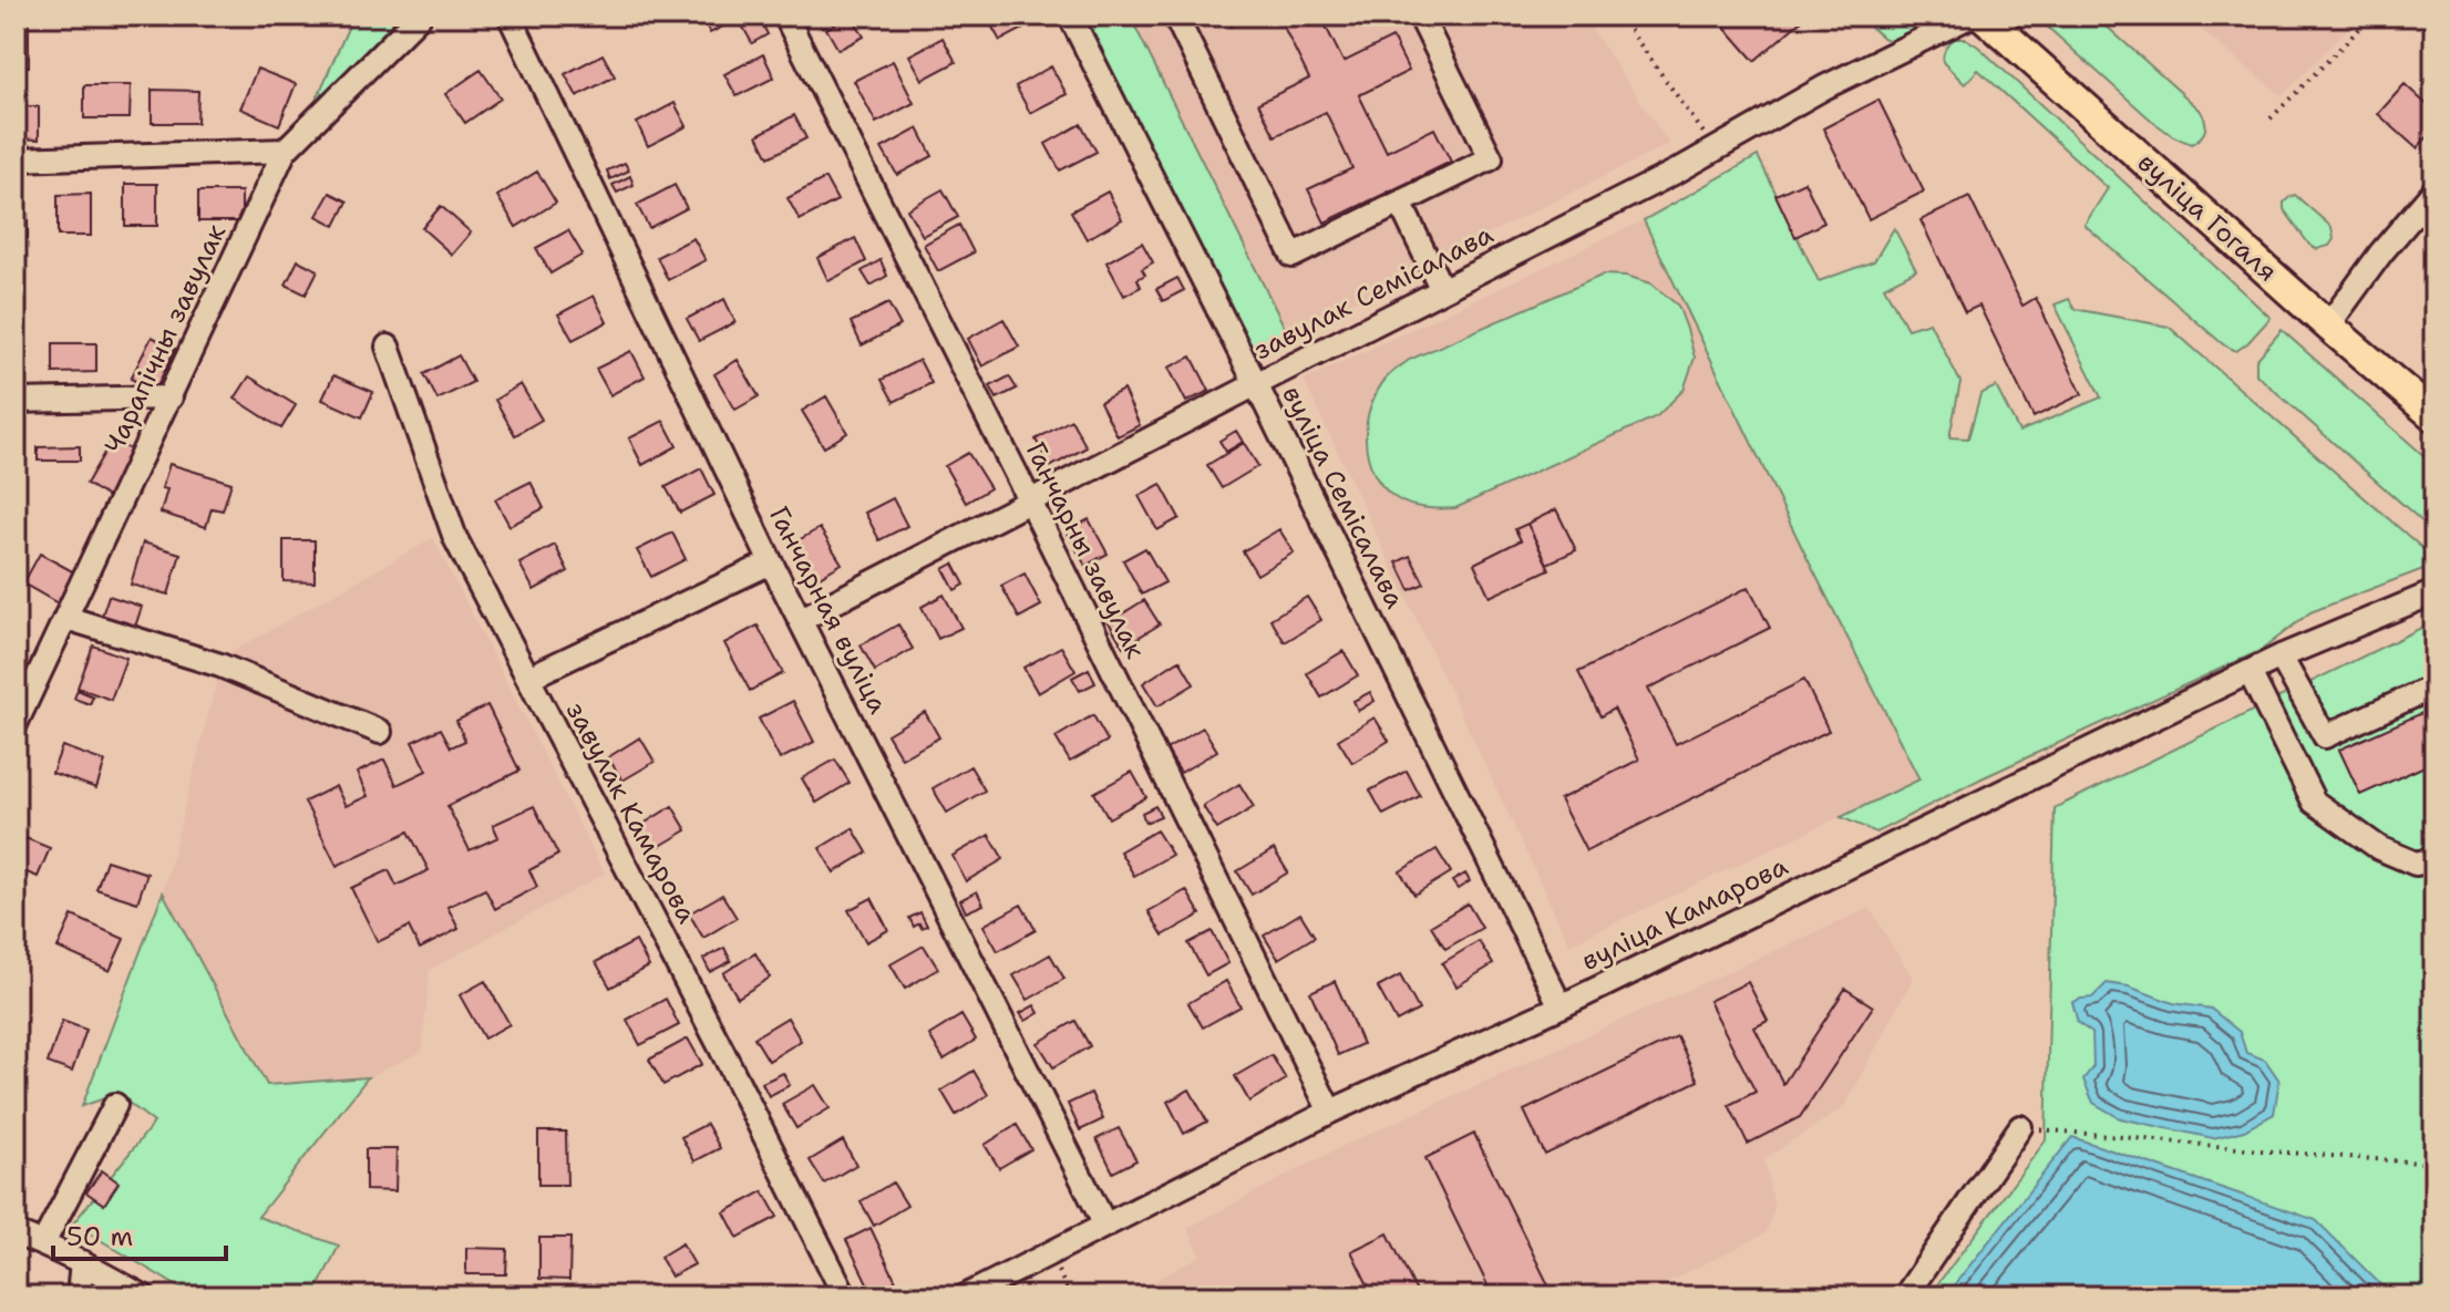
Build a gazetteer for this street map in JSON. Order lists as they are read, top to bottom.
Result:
{
  "streets": {
    "main road": ["вуліца Гогаля"],
    "street": [
      "завулак Семісалава",
      "Чарапічны завулак",
      "вуліца Семісалава",
      "Ганчарны завулак",
      "Ганчарная вуліца",
      "завулак Камарова",
      "вуліца Камарова"
    ]
  },
  "crossings": [
    ["завулак Семісалава", "вуліца Семісалава"],
    ["завулак Семісалава", "Ганчарны завулак"],
    ["завулак Семісалава", "Ганчарная вуліца"],
    ["вуліца Семісалава", "вуліца Камарова"],
    ["Ганчарны завулак", "вуліца Камарова"],
    ["Ганчарная вуліца", "вуліца Камарова"]
  ],
  "scale_bar": "50 m"
}
